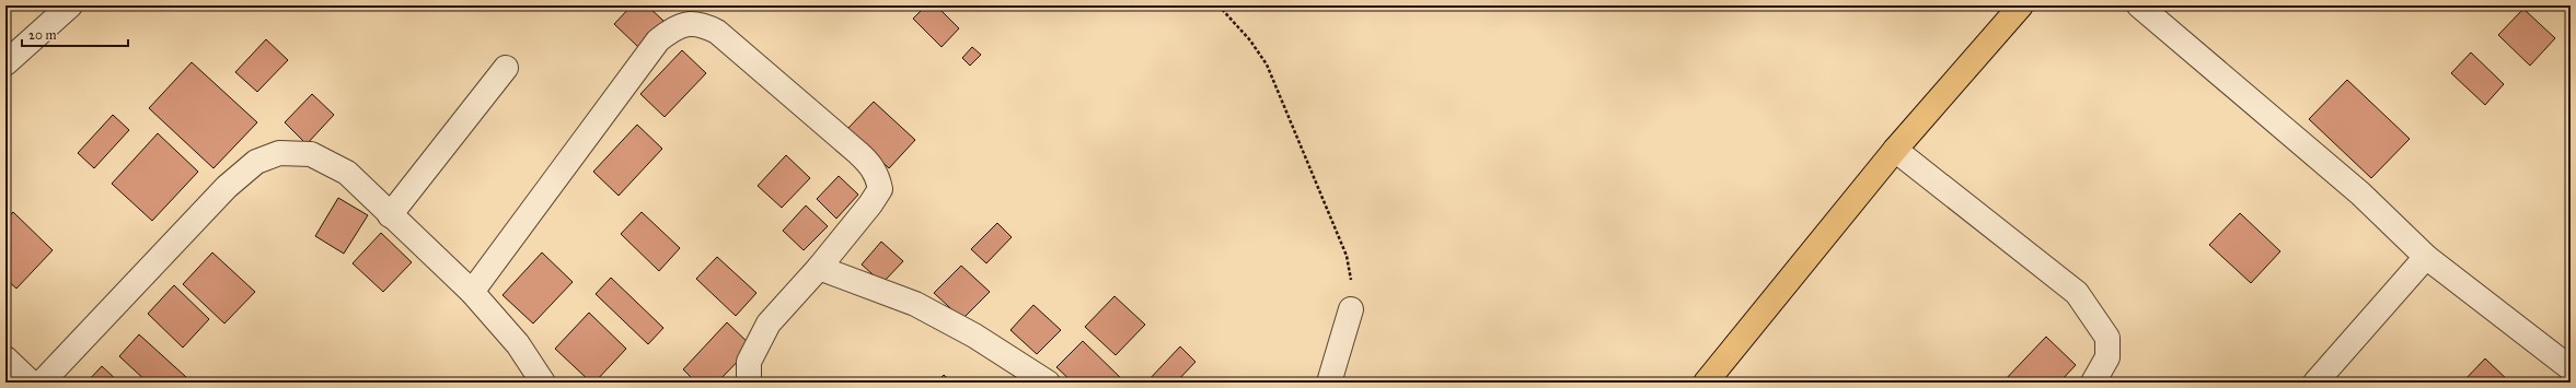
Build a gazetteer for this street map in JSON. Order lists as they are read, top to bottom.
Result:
{
  "scale_bar": "20 m"
}
